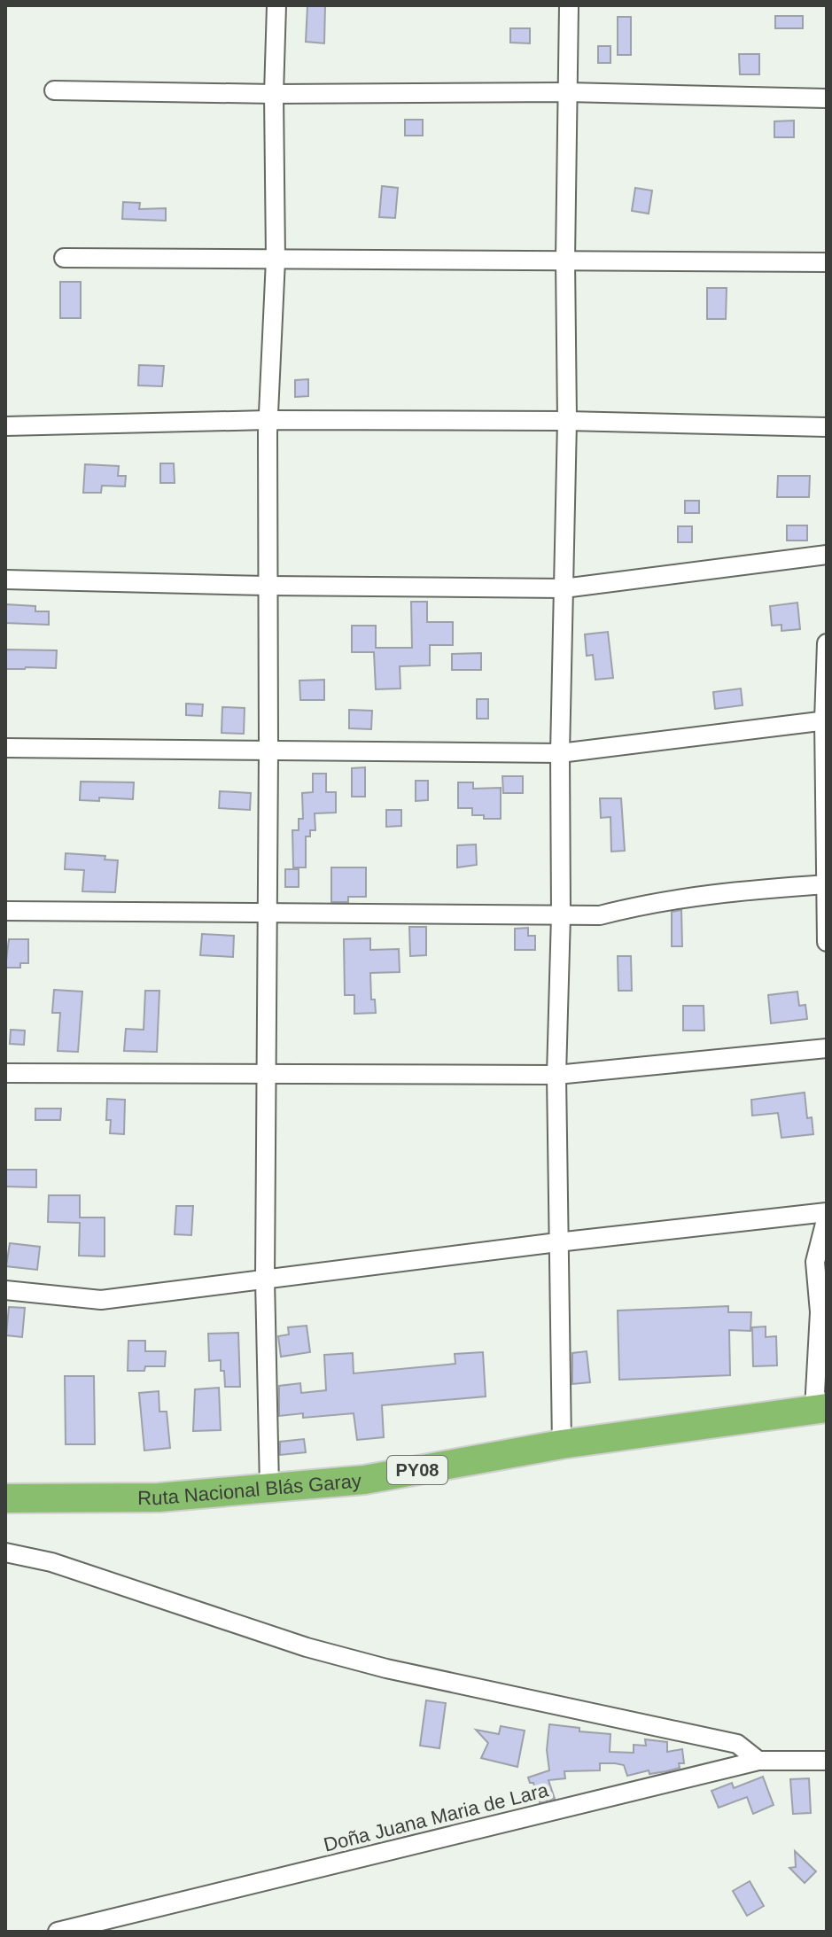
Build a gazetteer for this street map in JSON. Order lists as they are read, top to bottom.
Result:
{
  "streets": {
    "highway": ["PY08", "Ruta Nacional Blás Garay"],
    "street": ["Doña Juana Maria de Lara"]
  }
}
